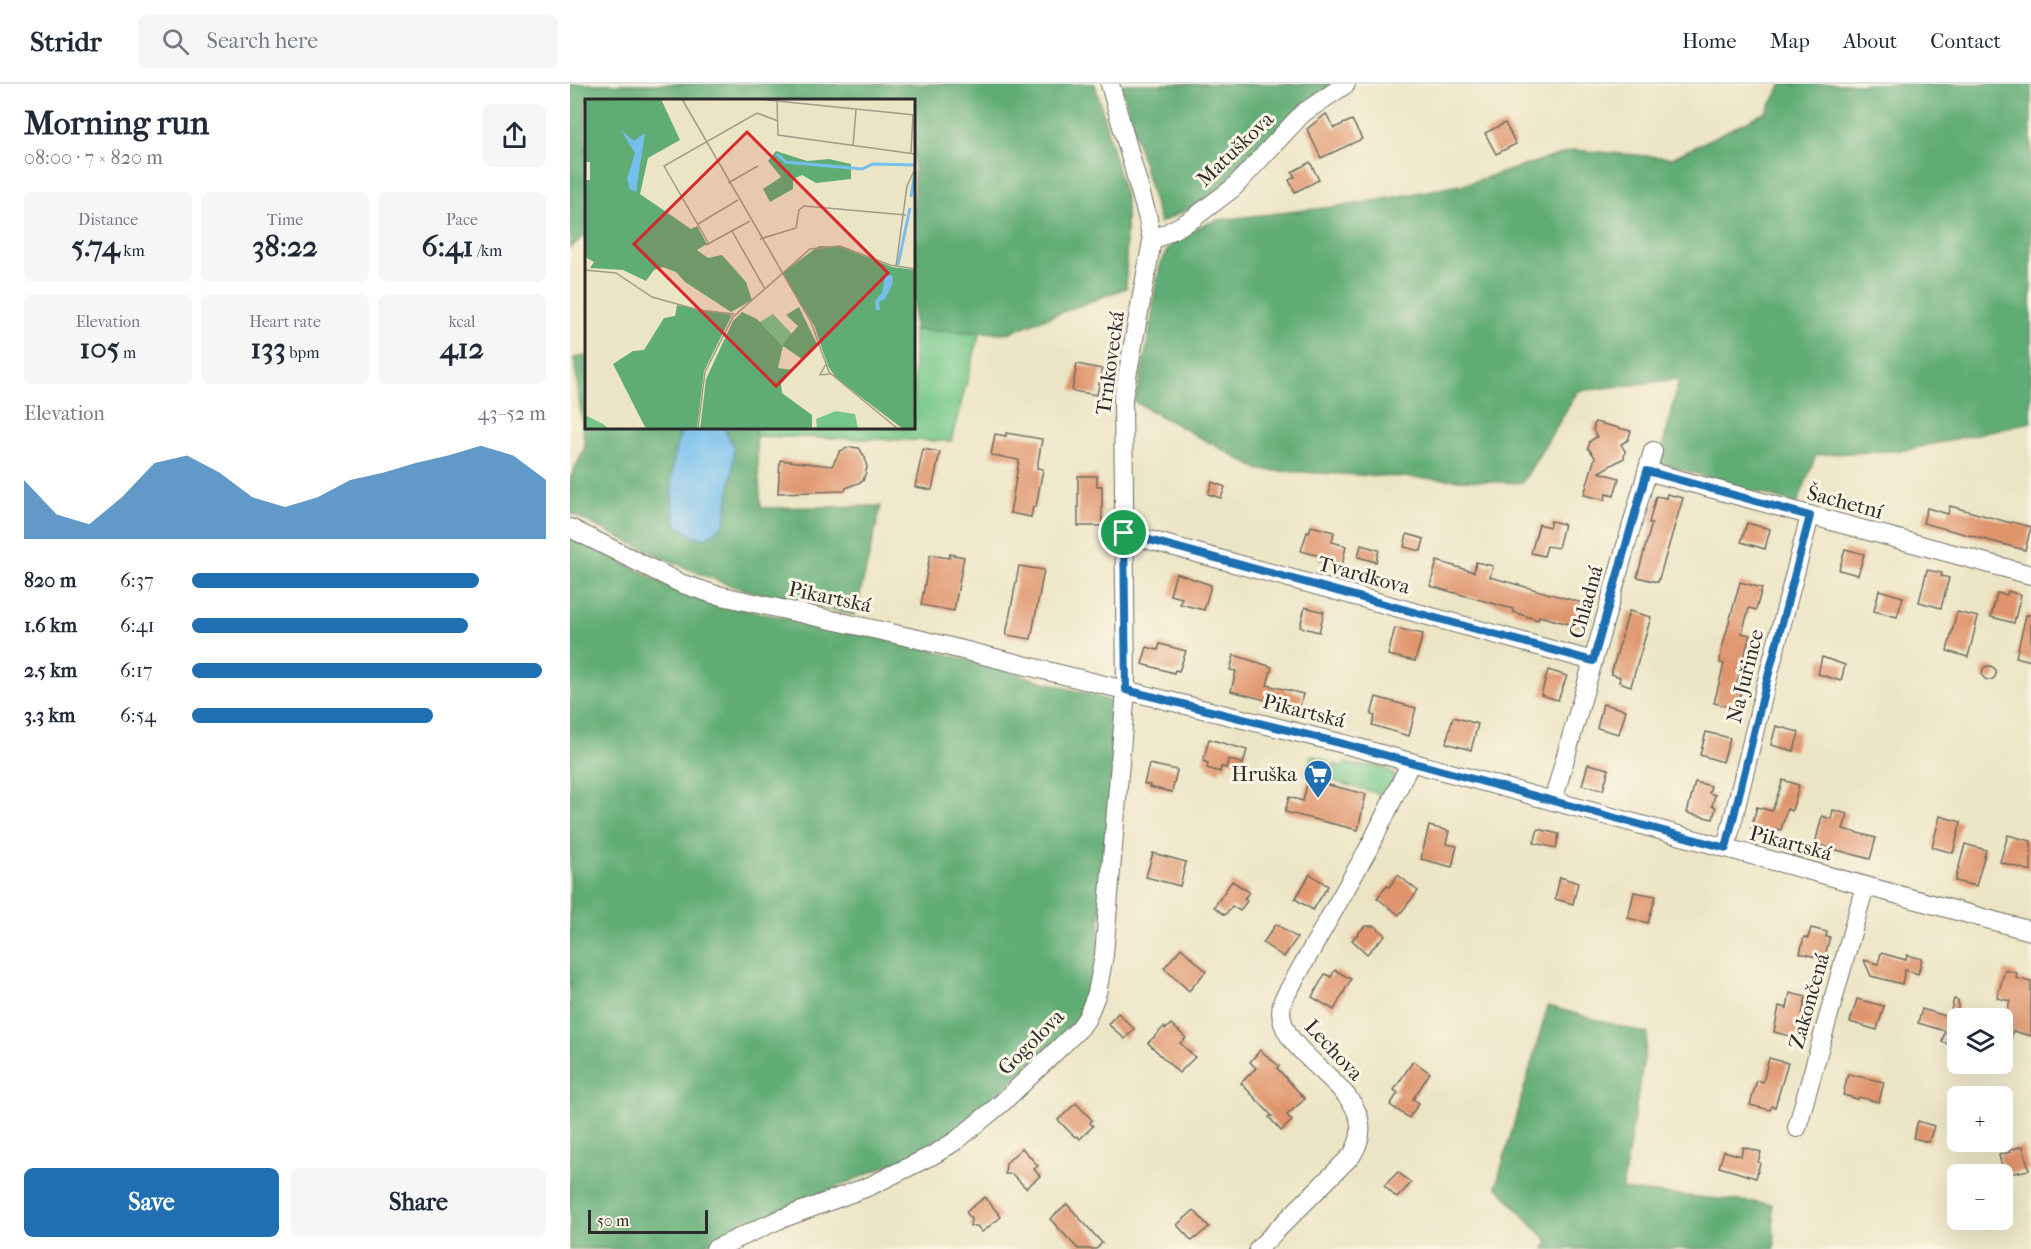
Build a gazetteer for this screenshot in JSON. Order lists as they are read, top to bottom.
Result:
{
  "streets": {
    "street": [
      "Matuškova",
      "Trnkovecká",
      "Šachetní",
      "Tvardkova",
      "Pikartská",
      "Chladná",
      "Na Juřince",
      "Zakončená",
      "Gogolova",
      "Lechova"
    ]
  },
  "crossings": [
    ["Matuškova", "Trnkovecká"],
    ["Trnkovecká", "Tvardkova"],
    ["Trnkovecká", "Pikartská"],
    ["Trnkovecká", "Gogolova"],
    ["Šachetní", "Chladná"],
    ["Šachetní", "Na Juřince"],
    ["Tvardkova", "Chladná"],
    ["Pikartská", "Chladná"],
    ["Pikartská", "Na Juřince"],
    ["Pikartská", "Zakončená"],
    ["Pikartská", "Gogolova"],
    ["Pikartská", "Lechova"]
  ],
  "places": {
    "supermarket": ["Hruška"]
  },
  "scale_bar": "50 m",
  "page": {
    "header": "Stridr",
    "search": "Search here",
    "nav": [
      "Home",
      "Map",
      "About",
      "Contact"
    ],
    "heading": ["Morning run", "08:00 · 7 × 820 m"],
    "stats": [
      ["Distance", "5.74 km"],
      ["Time", "38:22"],
      ["Pace", "6:41 /km"],
      ["Elevation", "105 m"],
      ["Heart rate", "133 bpm"],
      ["kcal", "412"]
    ],
    "chart": ["Elevation", "43–52 m"],
    "list": [
      {
        "name": "820 m",
        "note": "6:37"
      },
      {
        "name": "1.6 km",
        "note": "6:41"
      },
      {
        "name": "2.5 km",
        "note": "6:17"
      },
      {
        "name": "3.3 km",
        "note": "6:54"
      }
    ],
    "map_buttons": ["+", "−"],
    "buttons": ["Save", "Share"],
    "scale": "50 m"
  }
}
